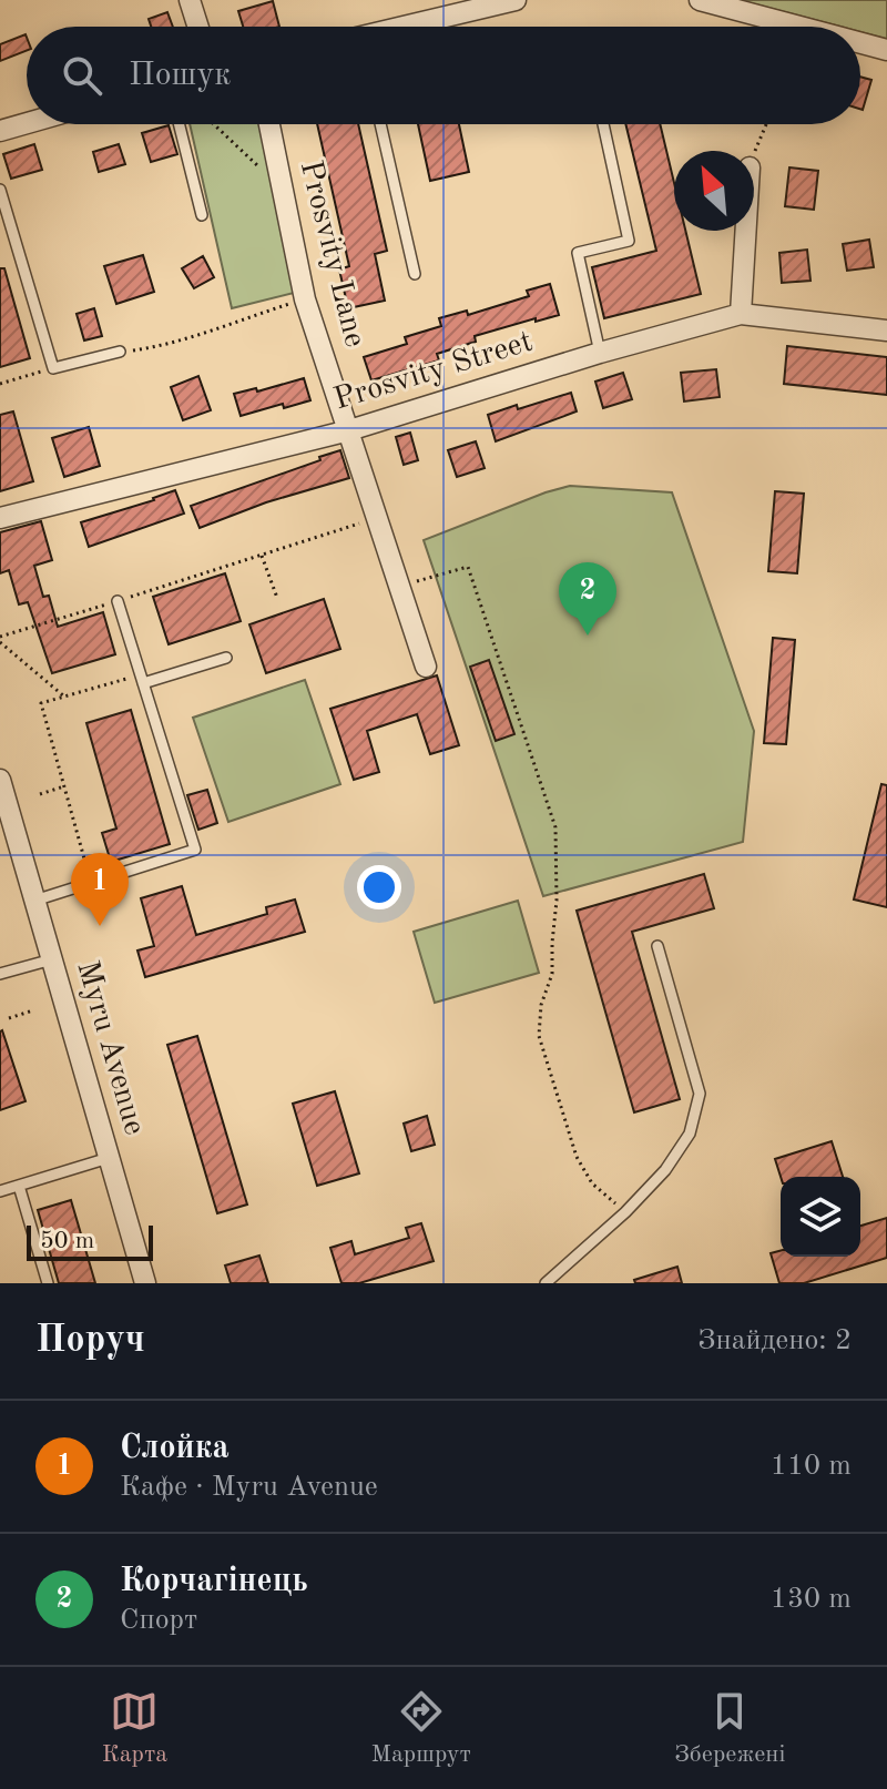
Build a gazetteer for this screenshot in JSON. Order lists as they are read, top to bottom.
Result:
{
  "streets": {
    "street": ["Prosvity Lane", "Prosvity Street", "Myru Avenue"]
  },
  "crossings": [
    ["Prosvity Lane", "Prosvity Street"]
  ],
  "scale_bar": "50 m",
  "north": "top left",
  "page": {
    "search": "Пошук",
    "pins": ["2", "1"],
    "scale": "50 m",
    "heading": ["Поруч", "Знайдено: 2"],
    "list": [
      {
        "mark": "1",
        "name": "Слойка",
        "note": "Кафе · Myru Avenue",
        "value": "110 m"
      },
      {
        "mark": "2",
        "name": "Корчагінець",
        "note": "Спорт",
        "value": "130 m"
      }
    ],
    "nav": ["Карта", "Маршрут", "Збережені"]
  }
}
